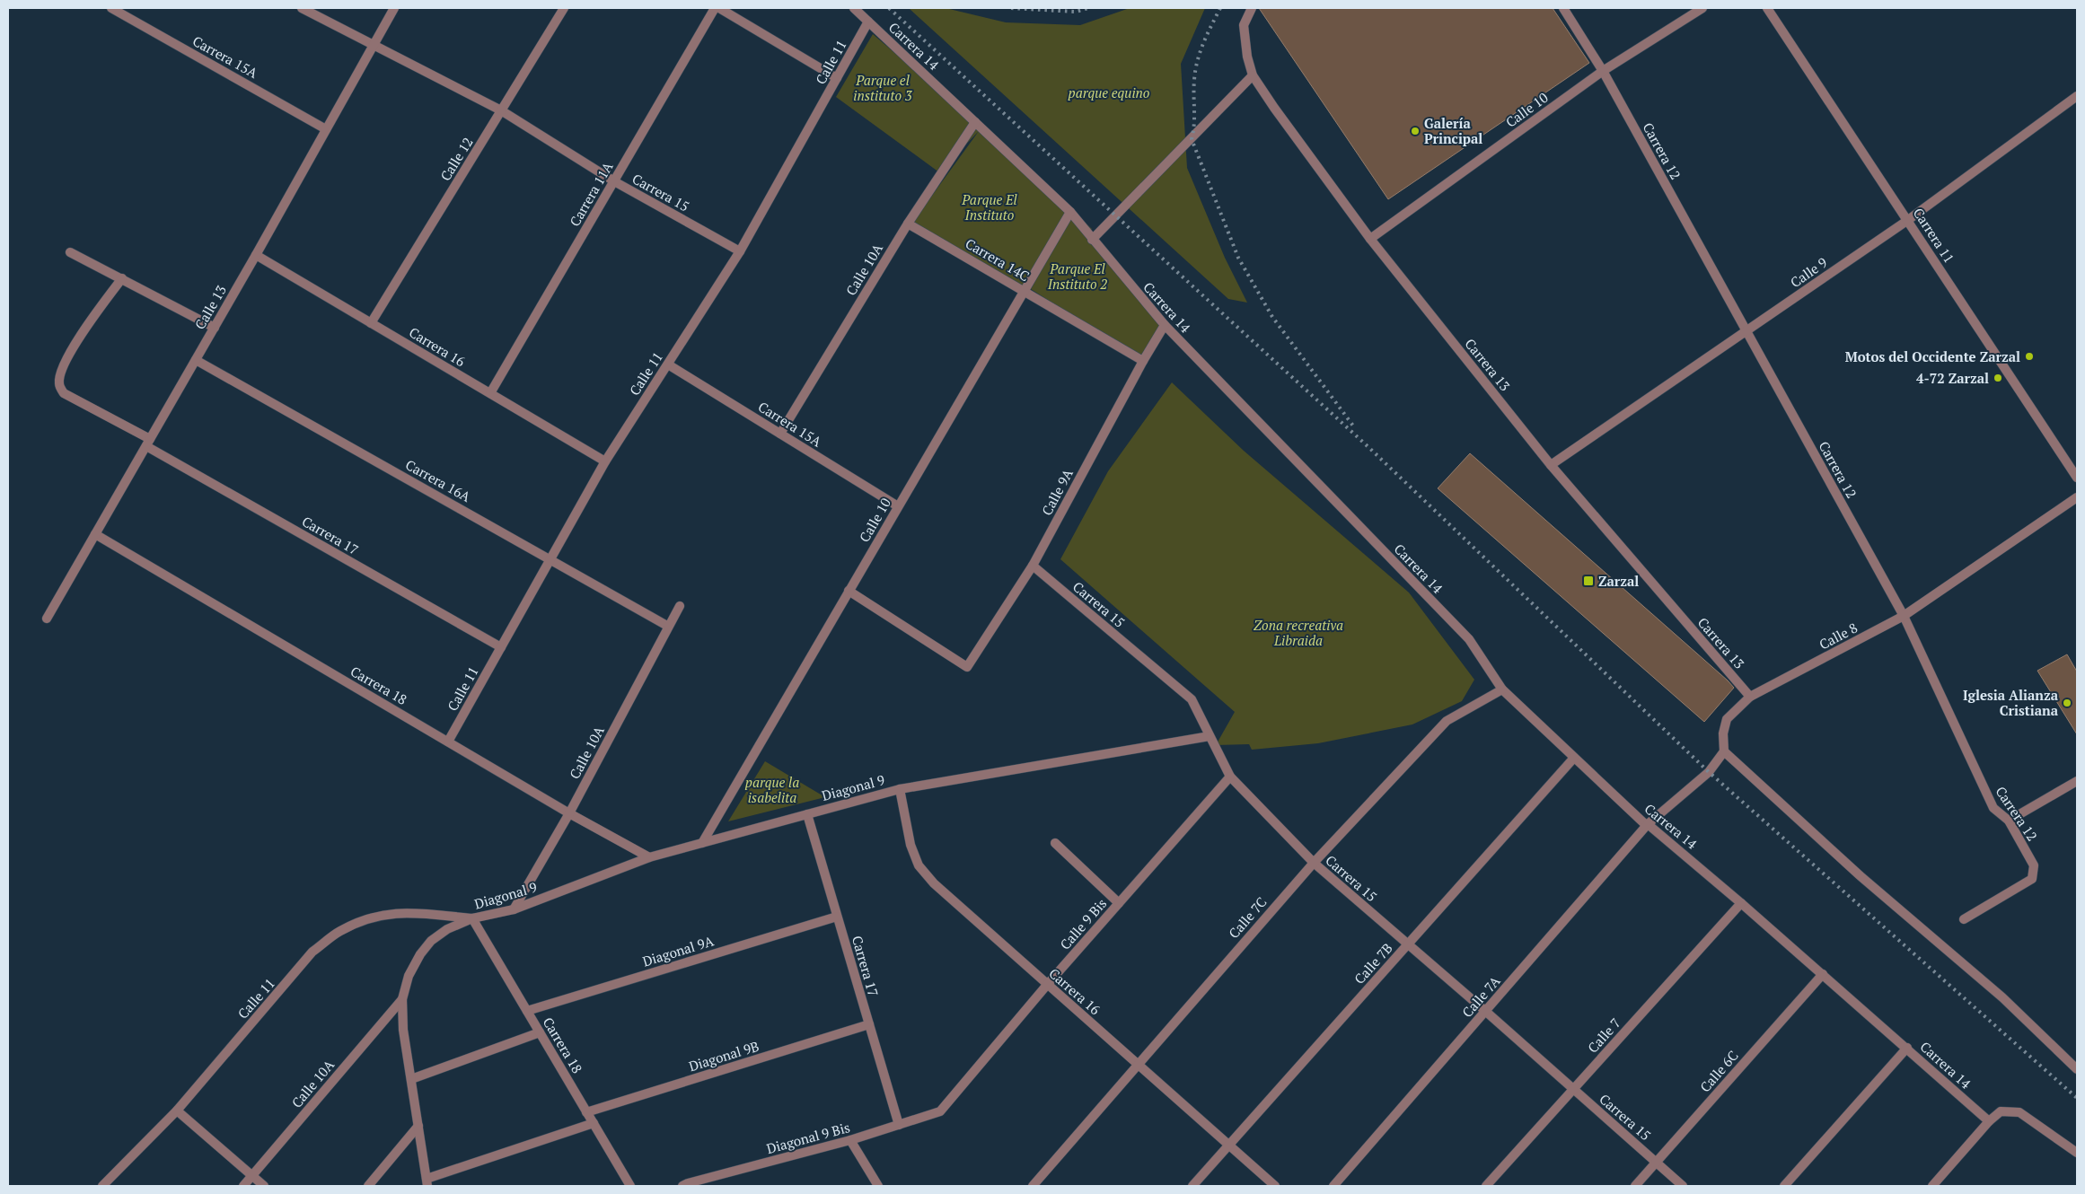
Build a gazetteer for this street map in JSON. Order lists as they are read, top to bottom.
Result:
{
  "streets": {
    "street": [
      "Carrera 14",
      "Carrera 15A",
      "Calle 11",
      "Calle 10",
      "Carrera 12",
      "Calle 12",
      "Carrera 15",
      "Carrera 11A",
      "Carrera 11",
      "Carrera 14C",
      "Calle 10A",
      "Calle 9",
      "Calle 13",
      "Carrera 16",
      "Carrera 13",
      "Carrera 16A",
      "Calle 9A",
      "Carrera 17",
      "Calle 8",
      "Carrera 18",
      "Diagonal 9",
      "Calle 7C",
      "Calle 9 Bis",
      "Diagonal 9A",
      "Calle 7B",
      "Calle 7A",
      "Calle 7",
      "Diagonal 9B",
      "Calle 6C",
      "Diagonal 9 Bis"
    ]
  },
  "crossings": [
    ["Carrera 14", "Calle 11"],
    ["Carrera 14", "Calle 10"],
    ["Carrera 14", "Calle 10A"],
    ["Carrera 14", "Calle 9A"],
    ["Carrera 14", "Calle 7C"],
    ["Carrera 14", "Calle 7B"],
    ["Carrera 14", "Calle 7A"],
    ["Carrera 14", "Calle 7"],
    ["Carrera 14", "Calle 6C"],
    ["Carrera 15A", "Calle 11"],
    ["Carrera 15A", "Calle 10"],
    ["Carrera 15A", "Calle 10A"],
    ["Carrera 15A", "Calle 13"],
    ["Calle 11", "Carrera 15"],
    ["Calle 11", "Carrera 16"],
    ["Calle 11", "Carrera 16A"],
    ["Calle 11", "Carrera 17"],
    ["Calle 11", "Carrera 18"],
    ["Calle 11", "Diagonal 9"],
    ["Calle 10", "Carrera 12"],
    ["Calle 10", "Carrera 14C"],
    ["Calle 10", "Carrera 13"],
    ["Calle 10", "Calle 9A"],
    ["Calle 10", "Diagonal 9"],
    ["Carrera 12", "Calle 9"],
    ["Carrera 12", "Calle 8"],
    ["Calle 12", "Carrera 15"],
    ["Calle 12", "Carrera 16"],
    ["Carrera 15", "Carrera 11A"],
    ["Carrera 15", "Calle 13"],
    ["Carrera 15", "Calle 9A"],
    ["Carrera 15", "Diagonal 9"],
    ["Carrera 15", "Calle 7C"],
    ["Carrera 15", "Calle 9 Bis"],
    ["Carrera 15", "Calle 7B"],
    ["Carrera 15", "Calle 7A"],
    ["Carrera 15", "Calle 7"],
    ["Carrera 15", "Calle 6C"],
    ["Carrera 11A", "Carrera 16"],
    ["Carrera 11", "Calle 9"],
    ["Carrera 14C", "Calle 10A"],
    ["Carrera 14C", "Calle 9A"],
    ["Calle 10A", "Carrera 16A"],
    ["Calle 10A", "Carrera 18"],
    ["Calle 10A", "Diagonal 9"],
    ["Calle 9", "Carrera 13"],
    ["Calle 13", "Carrera 16"],
    ["Calle 13", "Carrera 16A"],
    ["Calle 13", "Carrera 17"],
    ["Calle 13", "Carrera 18"],
    ["Carrera 16", "Diagonal 9"],
    ["Carrera 16", "Calle 7C"],
    ["Carrera 16", "Calle 9 Bis"],
    ["Carrera 16", "Calle 7B"],
    ["Carrera 13", "Calle 8"],
    ["Carrera 17", "Diagonal 9"],
    ["Carrera 17", "Diagonal 9A"],
    ["Carrera 17", "Diagonal 9B"],
    ["Carrera 17", "Diagonal 9 Bis"],
    ["Carrera 18", "Diagonal 9"],
    ["Carrera 18", "Diagonal 9A"],
    ["Carrera 18", "Diagonal 9B"],
    ["Calle 9 Bis", "Diagonal 9 Bis"]
  ],
  "parks": [
    "Parque el instituto 3",
    "parque equino",
    "Parque El Instituto",
    "Parque El Instituto 2",
    "Zona recreativa Libraida",
    "parque la isabelita"
  ],
  "places": {
    "other": [
      "Galería Principal",
      "Motos del Occidente Zarzal",
      "4-72 Zarzal",
      "Iglesia Alianza Cristiana"
    ],
    "transit": ["Zarzal"]
  }
}
